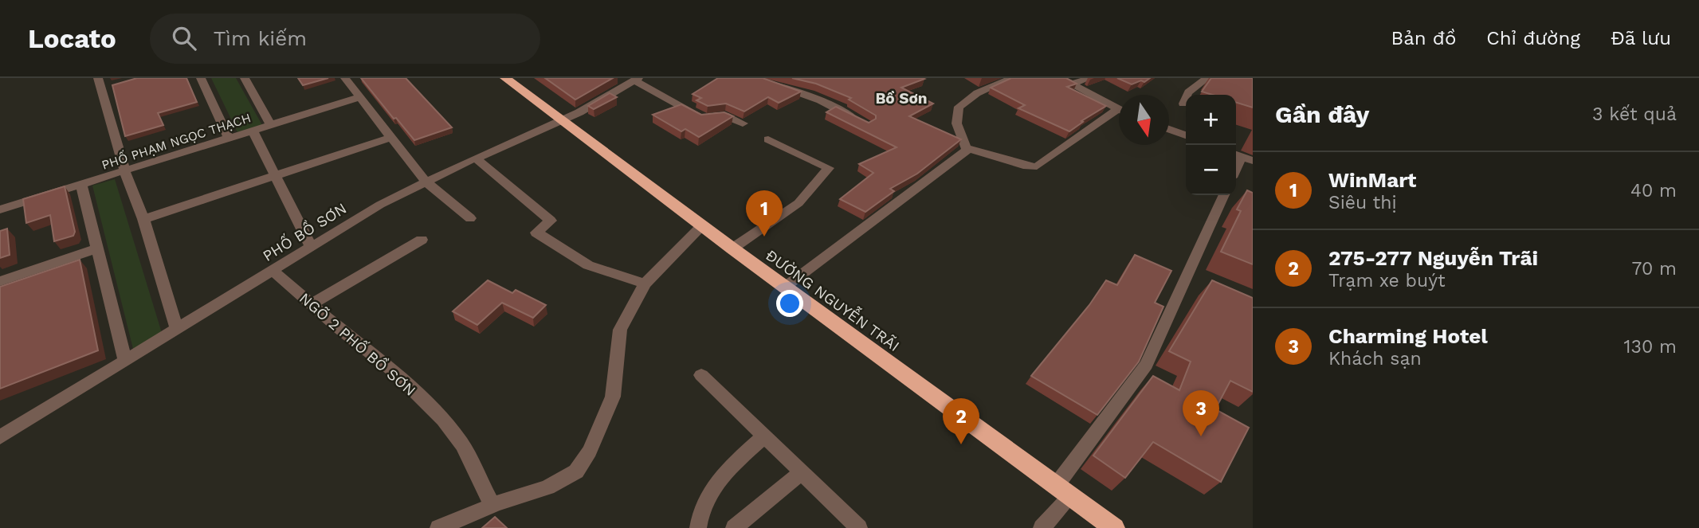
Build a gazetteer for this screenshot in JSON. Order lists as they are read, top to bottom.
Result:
{
  "streets": {
    "highway": ["ĐƯỜNG NGUYỄN TRÃI"],
    "street": ["PHỐ PHẠM NGỌC THẠCH", "PHỐ BỒ SƠN", "NGÕ 2 PHỐ BỒ SƠN"]
  },
  "crossings": [
    ["PHỐ BỒ SƠN", "ĐƯỜNG NGUYỄN TRÃI"],
    ["PHỐ BỒ SƠN", "NGÕ 2 PHỐ BỒ SƠN"]
  ],
  "districts": ["Bồ Sơn"],
  "north": "bottom",
  "page": {
    "header": "Locato",
    "search": "Tìm kiếm",
    "nav": ["Bản đồ", "Chỉ đường", "Đã lưu"],
    "heading": ["Gần đây", "3 kết quả"],
    "map_buttons": ["+", "−"],
    "list": [
      {
        "mark": "1",
        "name": "WinMart",
        "note": "Siêu thị",
        "value": "40 m"
      },
      {
        "mark": "2",
        "name": "275-277 Nguyễn Trãi",
        "note": "Trạm xe buýt",
        "value": "70 m"
      },
      {
        "mark": "3",
        "name": "Charming Hotel",
        "note": "Khách sạn",
        "value": "130 m"
      }
    ],
    "pins": ["1", "3", "2"]
  }
}
